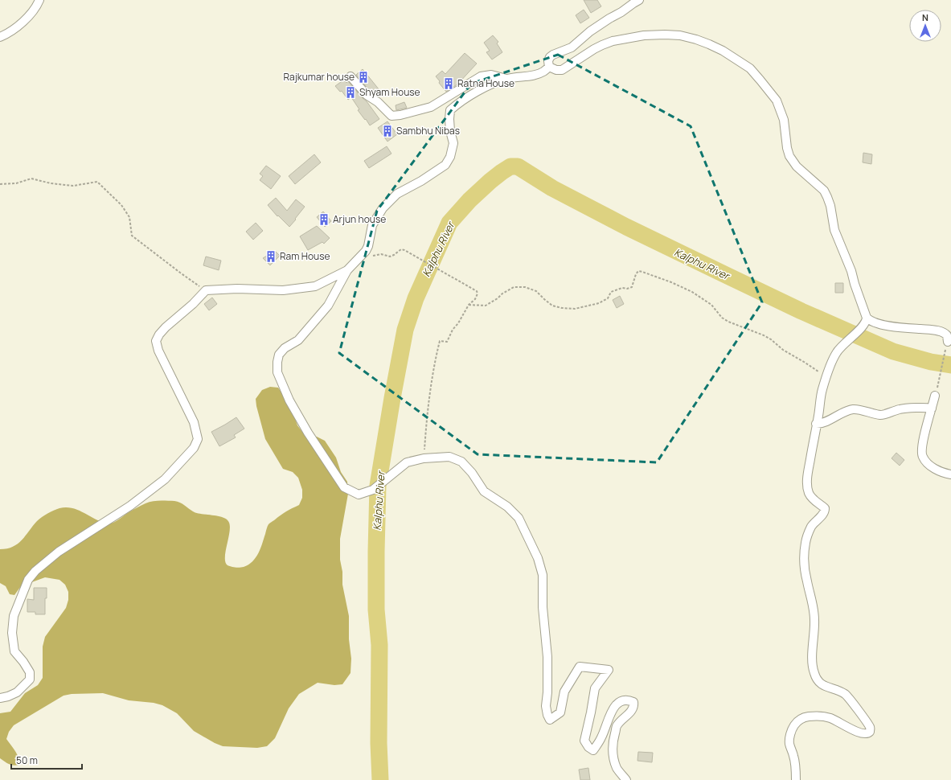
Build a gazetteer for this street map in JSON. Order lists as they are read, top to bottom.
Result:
{
  "water": ["Kalphu River"],
  "places": {
    "building": [
      "Rajkumar house",
      "Ratna House",
      "Shyam House",
      "Sambhu Nibas",
      "Arjun house",
      "Ram House"
    ]
  },
  "scale_bar": "50 m",
  "north": "top"
}
